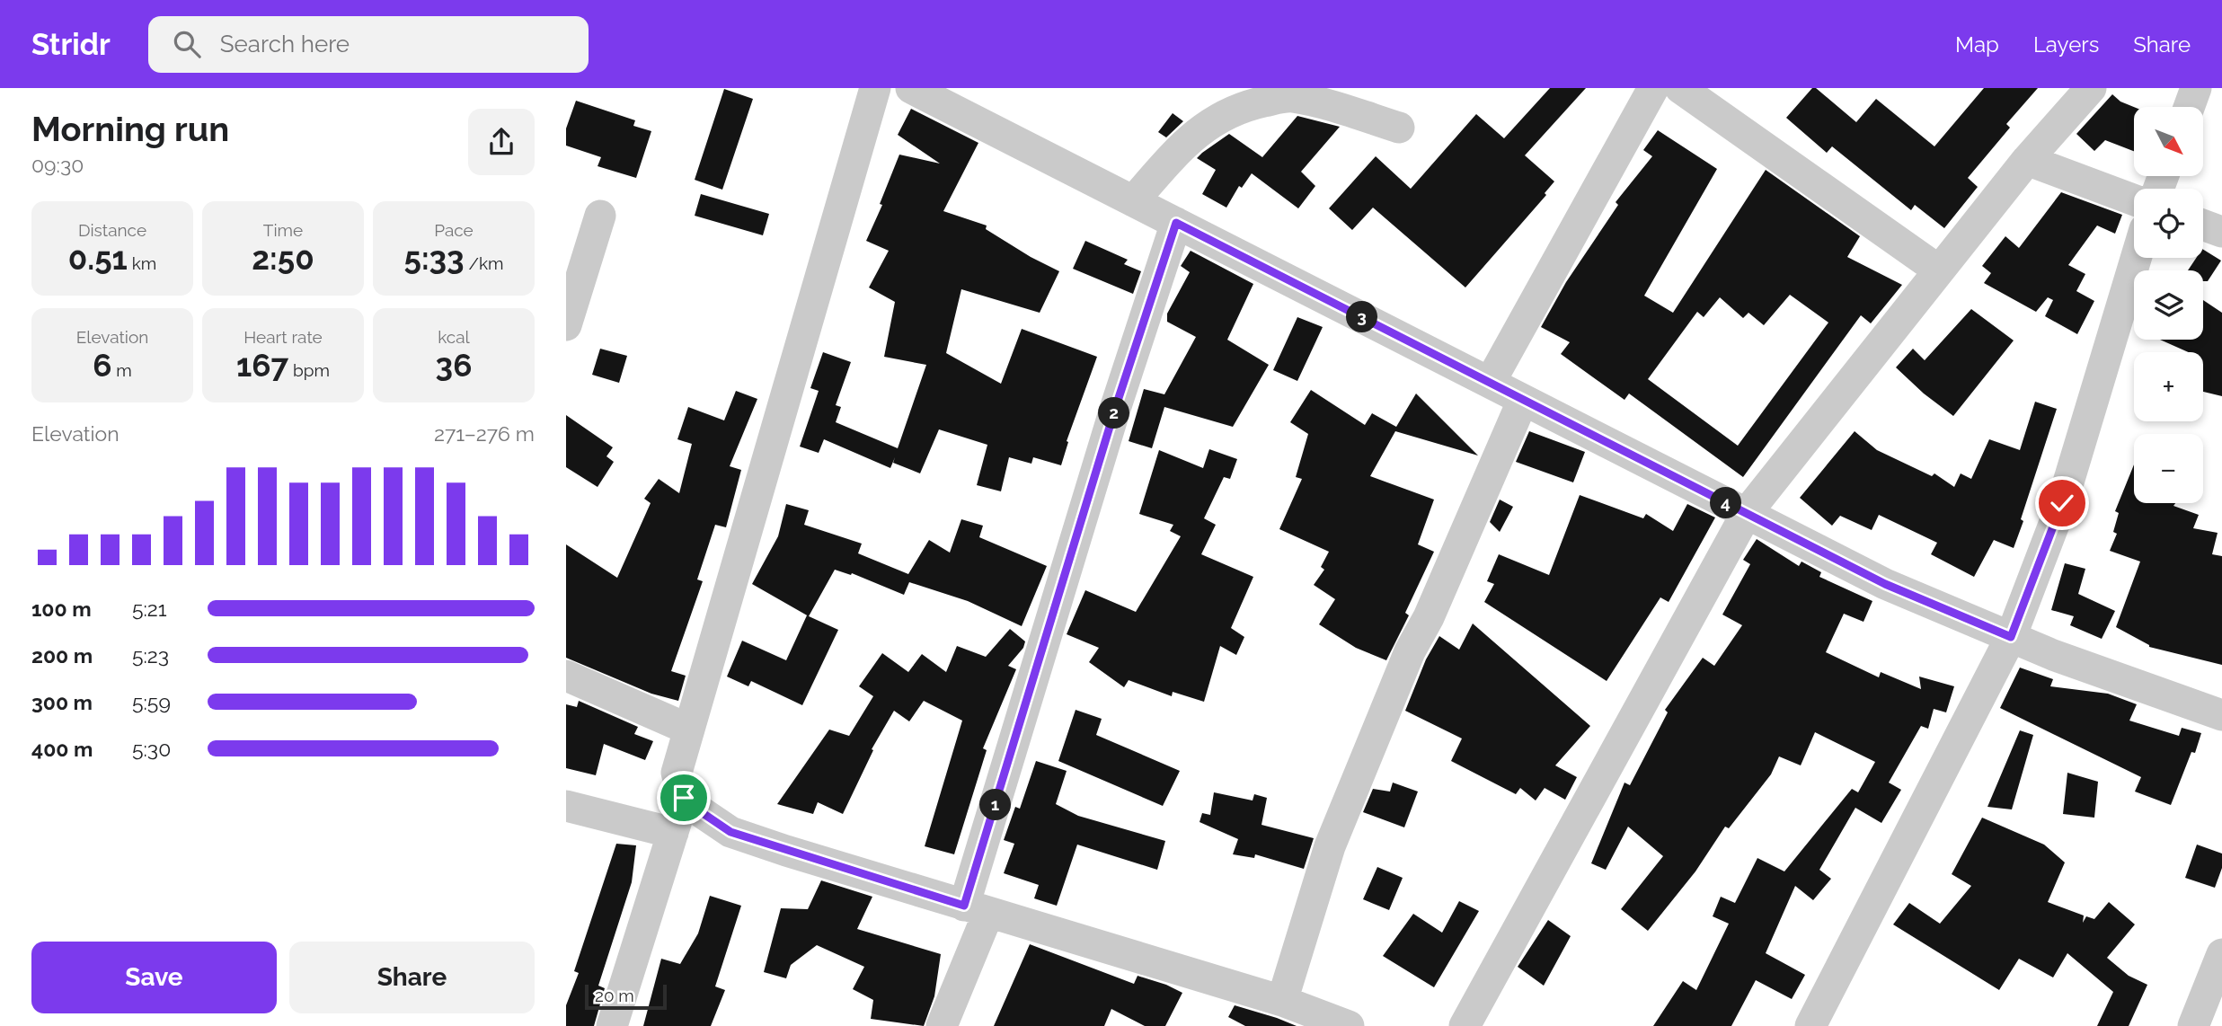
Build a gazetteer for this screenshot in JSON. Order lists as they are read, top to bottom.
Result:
{
  "scale_bar": "20 m",
  "north": "bottom right",
  "page": {
    "header": "Stridr",
    "search": "Search here",
    "nav": ["Map", "Layers", "Share"],
    "heading": ["Morning run", "09:30"],
    "map_buttons": ["+", "−"],
    "stats": [
      ["Distance", "0.51 km"],
      ["Time", "2:50"],
      ["Pace", "5:33 /km"],
      ["Elevation", "6 m"],
      ["Heart rate", "167 bpm"],
      ["kcal", "36"]
    ],
    "pins": [
      "3",
      "2",
      "4",
      "1"
    ],
    "chart": ["Elevation", "271–276 m"],
    "list": [
      {
        "name": "100 m",
        "note": "5:21"
      },
      {
        "name": "200 m",
        "note": "5:23"
      },
      {
        "name": "300 m",
        "note": "5:59"
      },
      {
        "name": "400 m",
        "note": "5:30"
      }
    ],
    "buttons": ["Save", "Share"],
    "scale": "20 m"
  }
}
